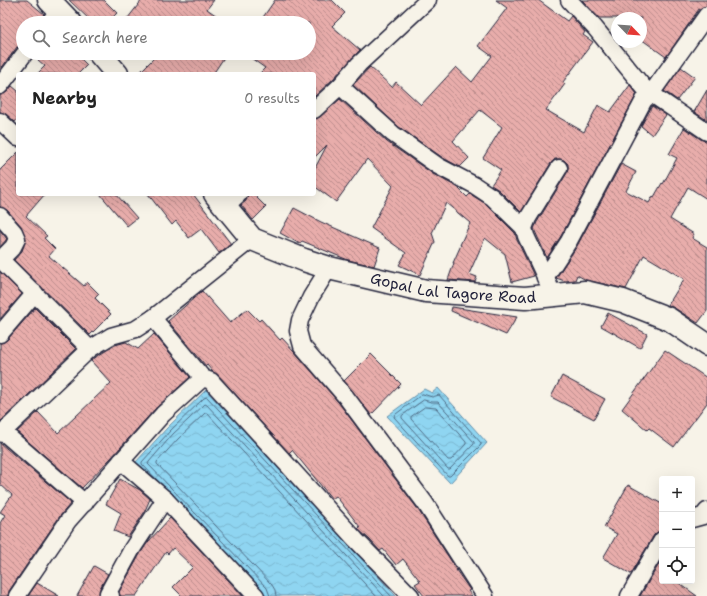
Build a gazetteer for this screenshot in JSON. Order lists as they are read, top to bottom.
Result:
{
  "streets": {
    "street": ["Gopal Lal Tagore Road"]
  },
  "north": "bottom right",
  "page": {
    "search": "Search here",
    "heading": ["Nearby", "0 results"],
    "map_buttons": ["+", "−"]
  }
}
